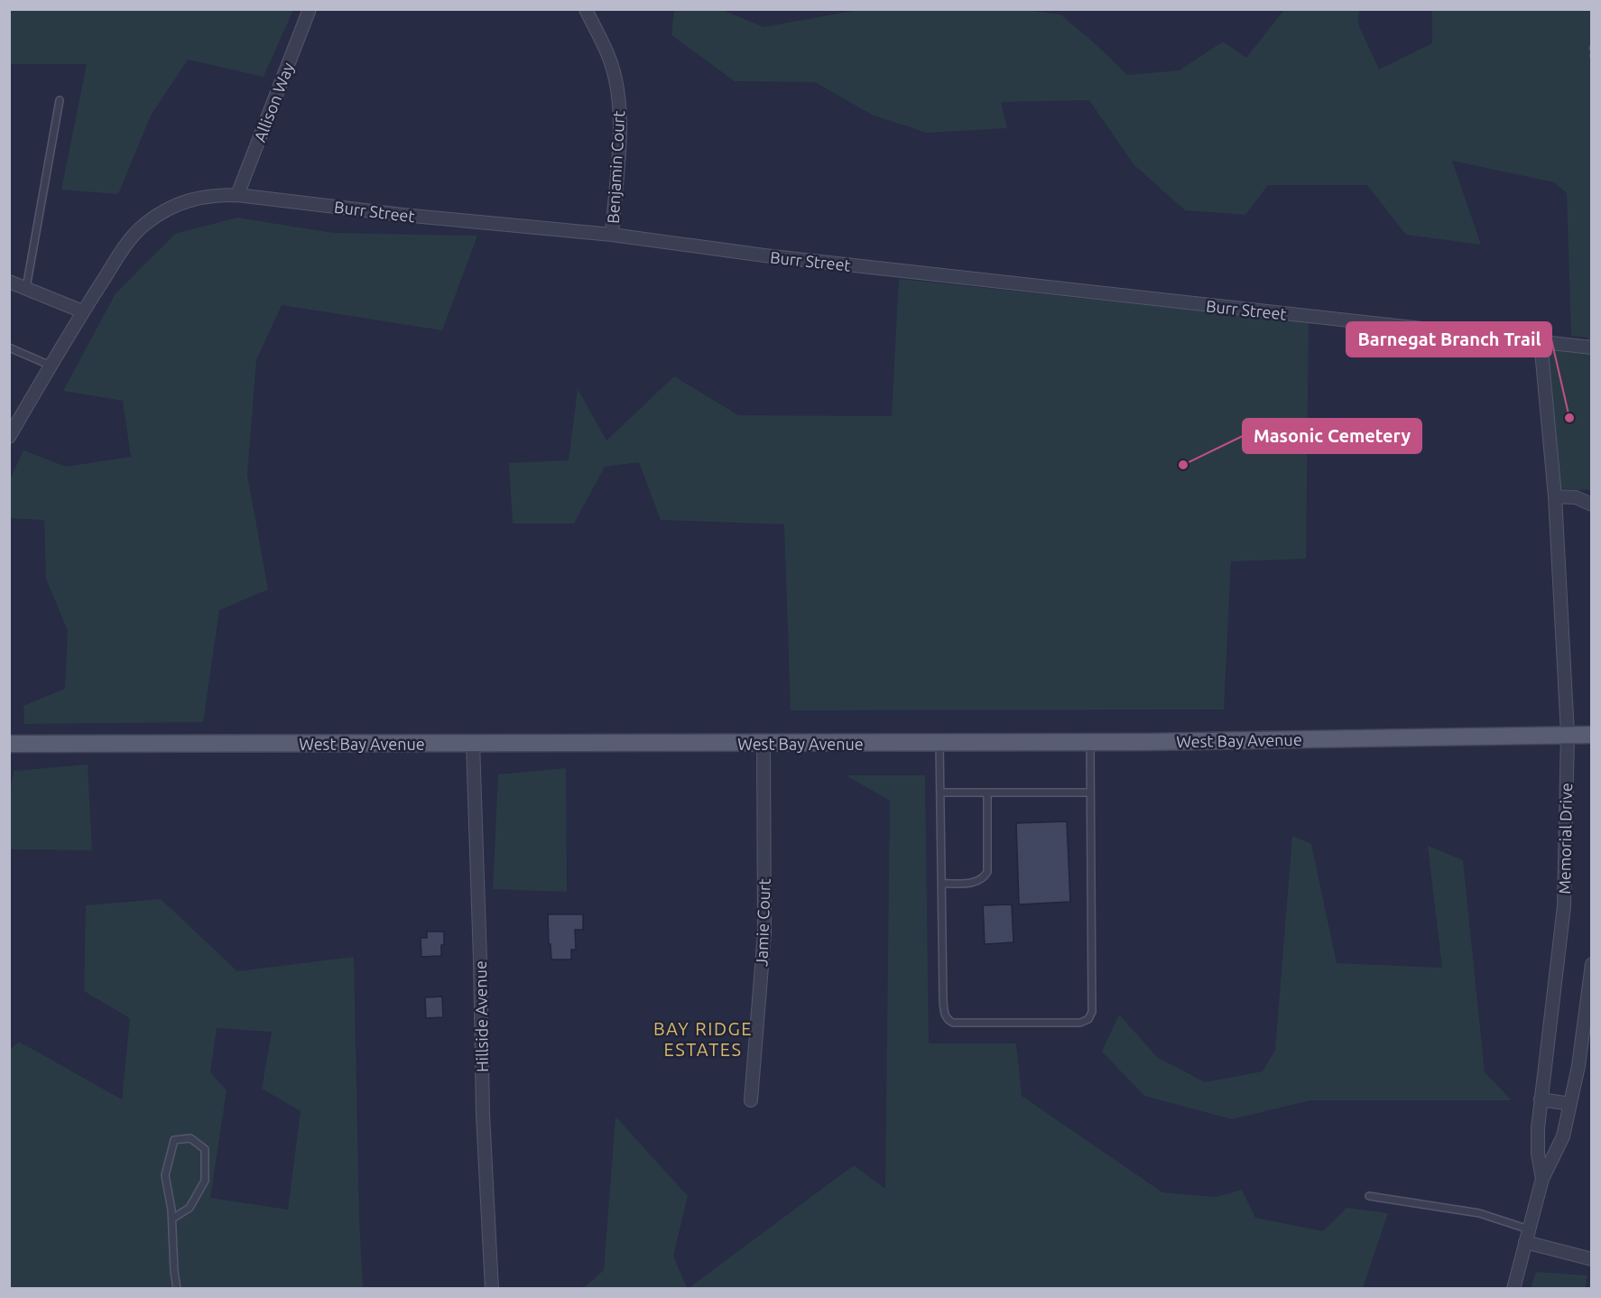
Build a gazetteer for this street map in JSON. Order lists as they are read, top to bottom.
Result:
{
  "streets": {
    "main road": ["West Bay Avenue"],
    "street": [
      "Allison Way",
      "Benjamin Court",
      "Burr Street",
      "Memorial Drive",
      "Jamie Court",
      "Hillside Avenue"
    ]
  },
  "crossings": [
    ["Allison Way", "Burr Street"],
    ["Benjamin Court", "Burr Street"],
    ["Burr Street", "Memorial Drive"],
    ["West Bay Avenue", "Memorial Drive"],
    ["West Bay Avenue", "Jamie Court"],
    ["West Bay Avenue", "Hillside Avenue"]
  ],
  "districts": ["BAY RIDGE ESTATES"],
  "places": ["Barnegat Branch Trail", "Masonic Cemetery"]
}
